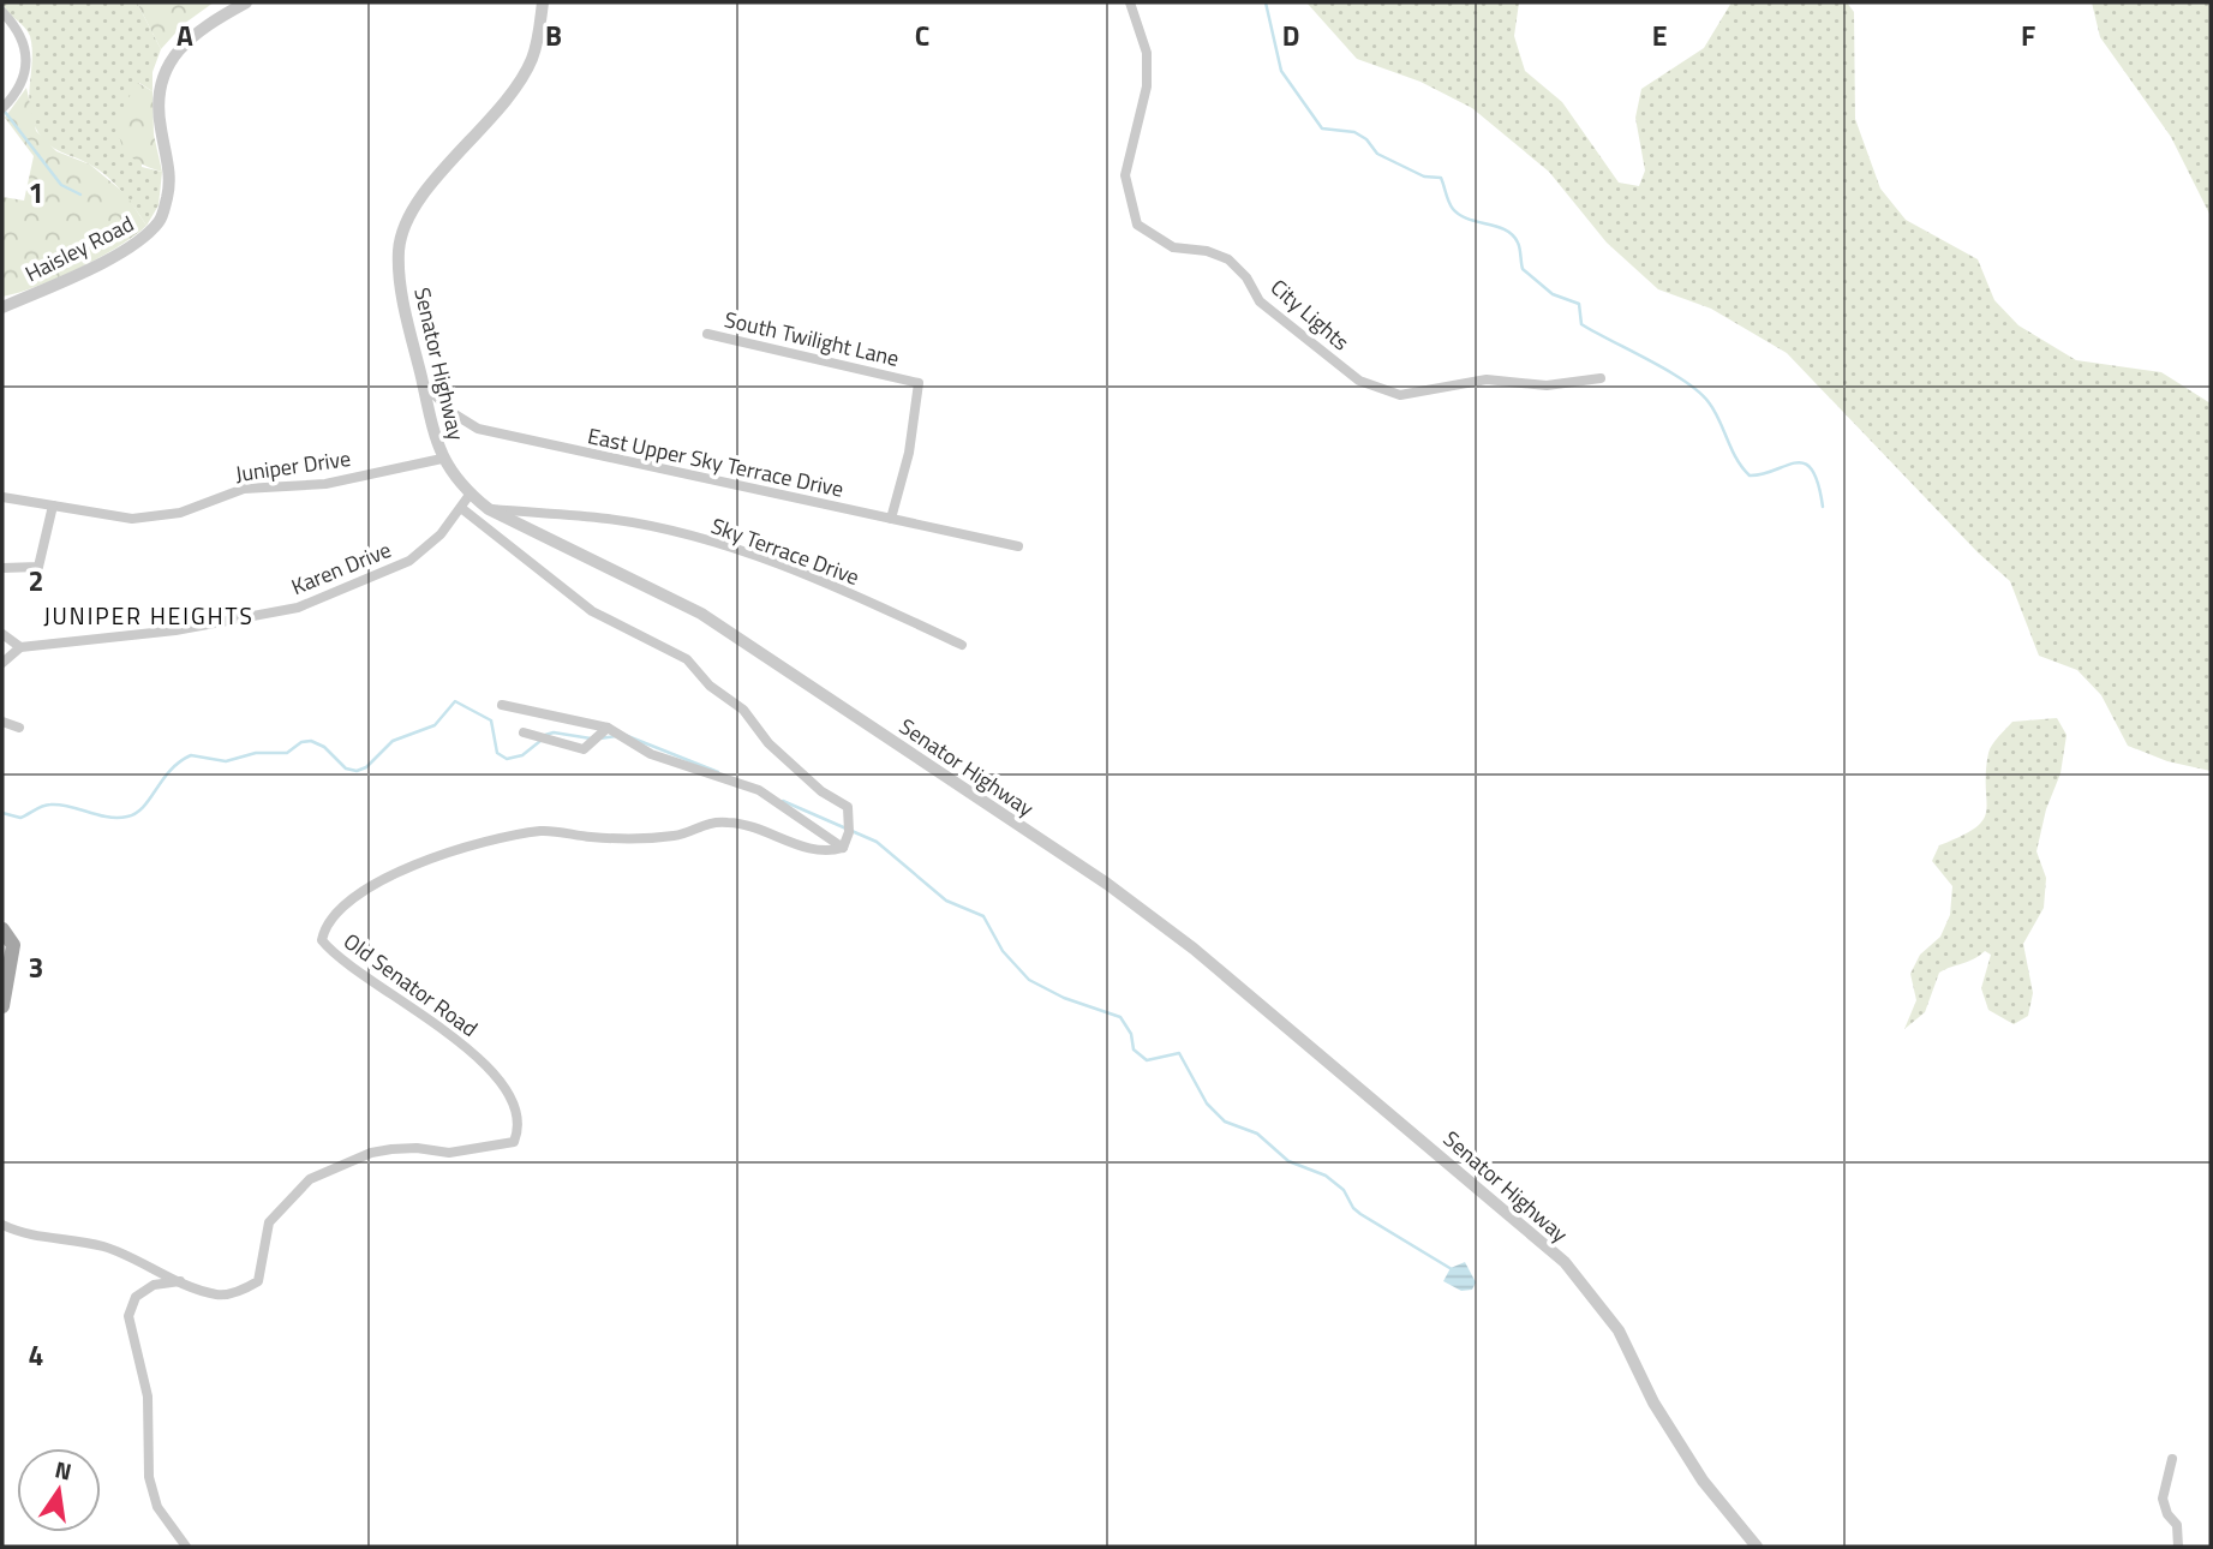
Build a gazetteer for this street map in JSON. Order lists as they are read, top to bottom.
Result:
{
  "streets": {
    "street": [
      "Haisley Road",
      "City Lights",
      "South Twilight Lane",
      "Senator Highway",
      "East Upper Sky Terrace Drive",
      "Juniper Drive",
      "Sky Terrace Drive",
      "Karen Drive",
      "Old Senator Road"
    ]
  },
  "crossings": [
    ["South Twilight Lane", "East Upper Sky Terrace Drive"],
    ["Senator Highway", "East Upper Sky Terrace Drive"],
    ["Senator Highway", "Juniper Drive"],
    ["Senator Highway", "Sky Terrace Drive"],
    ["Senator Highway", "Karen Drive"]
  ],
  "districts": ["JUNIPER HEIGHTS"],
  "north": "top",
  "grid": {
    "columns": [
      "A",
      "B",
      "C",
      "D",
      "E",
      "F"
    ],
    "rows": [
      "1",
      "2",
      "3",
      "4"
    ]
  }
}
